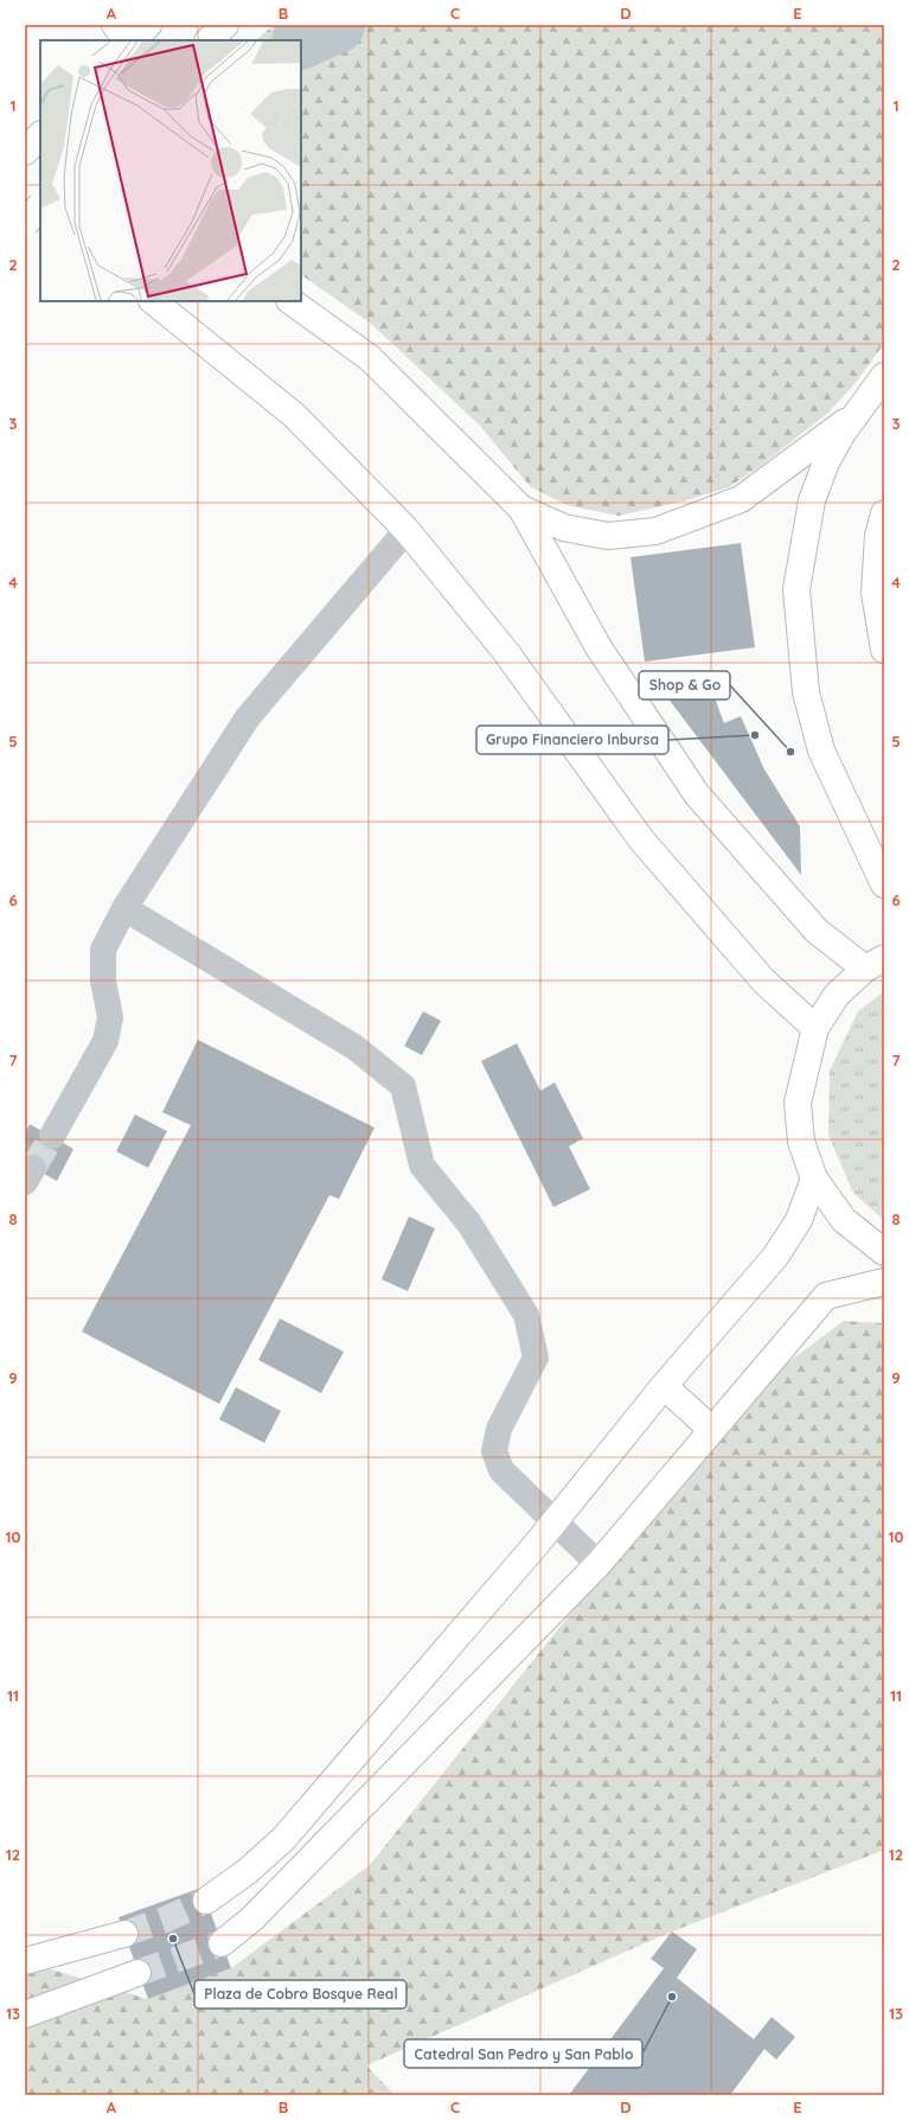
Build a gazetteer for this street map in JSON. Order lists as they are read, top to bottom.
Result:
{
  "places": [
    "Grupo Financiero Inbursa",
    "Shop & Go",
    "Plaza de Cobro Bosque Real",
    "Catedral San Pedro y San Pablo"
  ],
  "grid": {
    "columns": [
      "A",
      "B",
      "C",
      "D",
      "E"
    ],
    "rows": [
      "1",
      "2",
      "3",
      "4",
      "5",
      "6",
      "7",
      "8",
      "9",
      "10",
      "11",
      "12",
      "13"
    ]
  }
}
